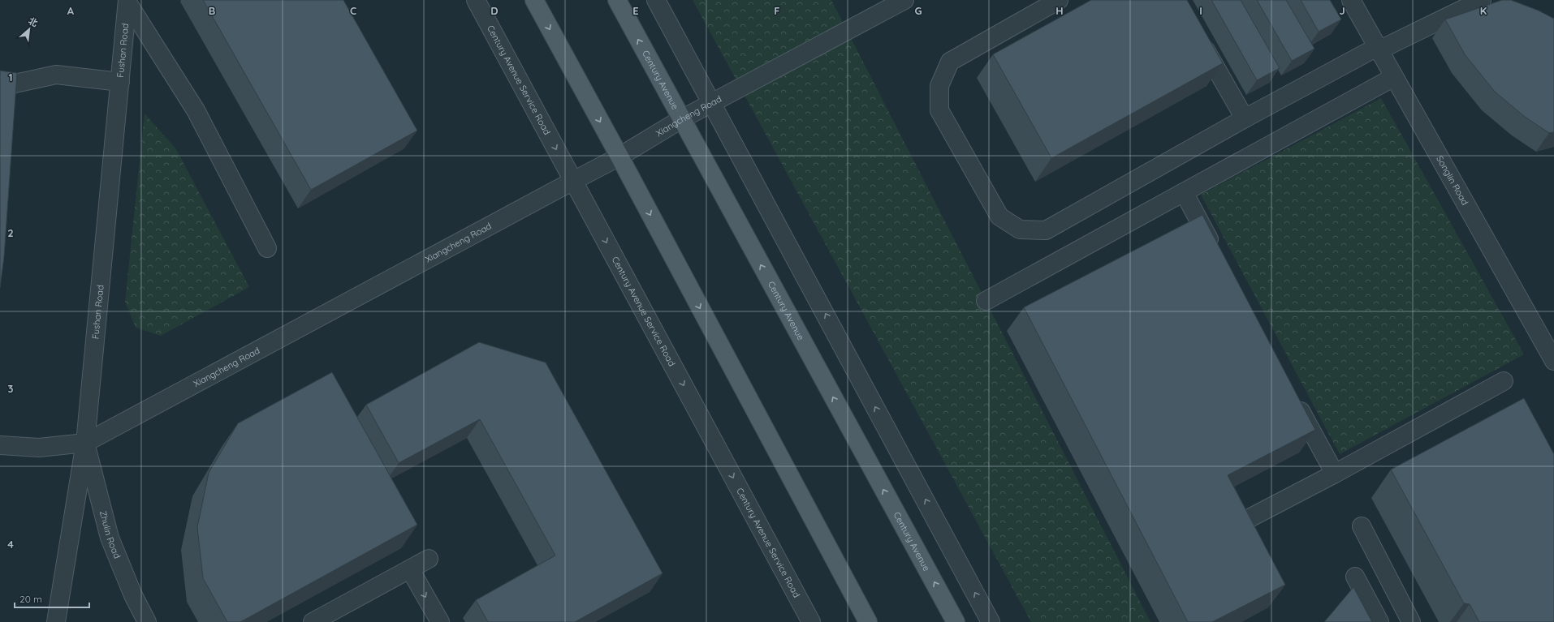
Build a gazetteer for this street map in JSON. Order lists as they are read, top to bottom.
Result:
{
  "streets": {
    "main road": ["Century Avenue"],
    "street": [
      "Fushan Road",
      "Century Avenue Service Road",
      "Xiangcheng Road",
      "Songlin Road",
      "Zhulin Road"
    ]
  },
  "crossings": [
    ["Fushan Road", "Xiangcheng Road"],
    ["Fushan Road", "Zhulin Road"],
    ["Century Avenue Service Road", "Xiangcheng Road"],
    ["Century Avenue", "Xiangcheng Road"],
    ["Xiangcheng Road", "Zhulin Road"]
  ],
  "scale_bar": "20 m",
  "north": "top right",
  "grid": {
    "columns": [
      "A",
      "B",
      "C",
      "D",
      "E",
      "F",
      "G",
      "H",
      "I",
      "J",
      "K"
    ],
    "rows": [
      "1",
      "2",
      "3",
      "4"
    ]
  }
}
